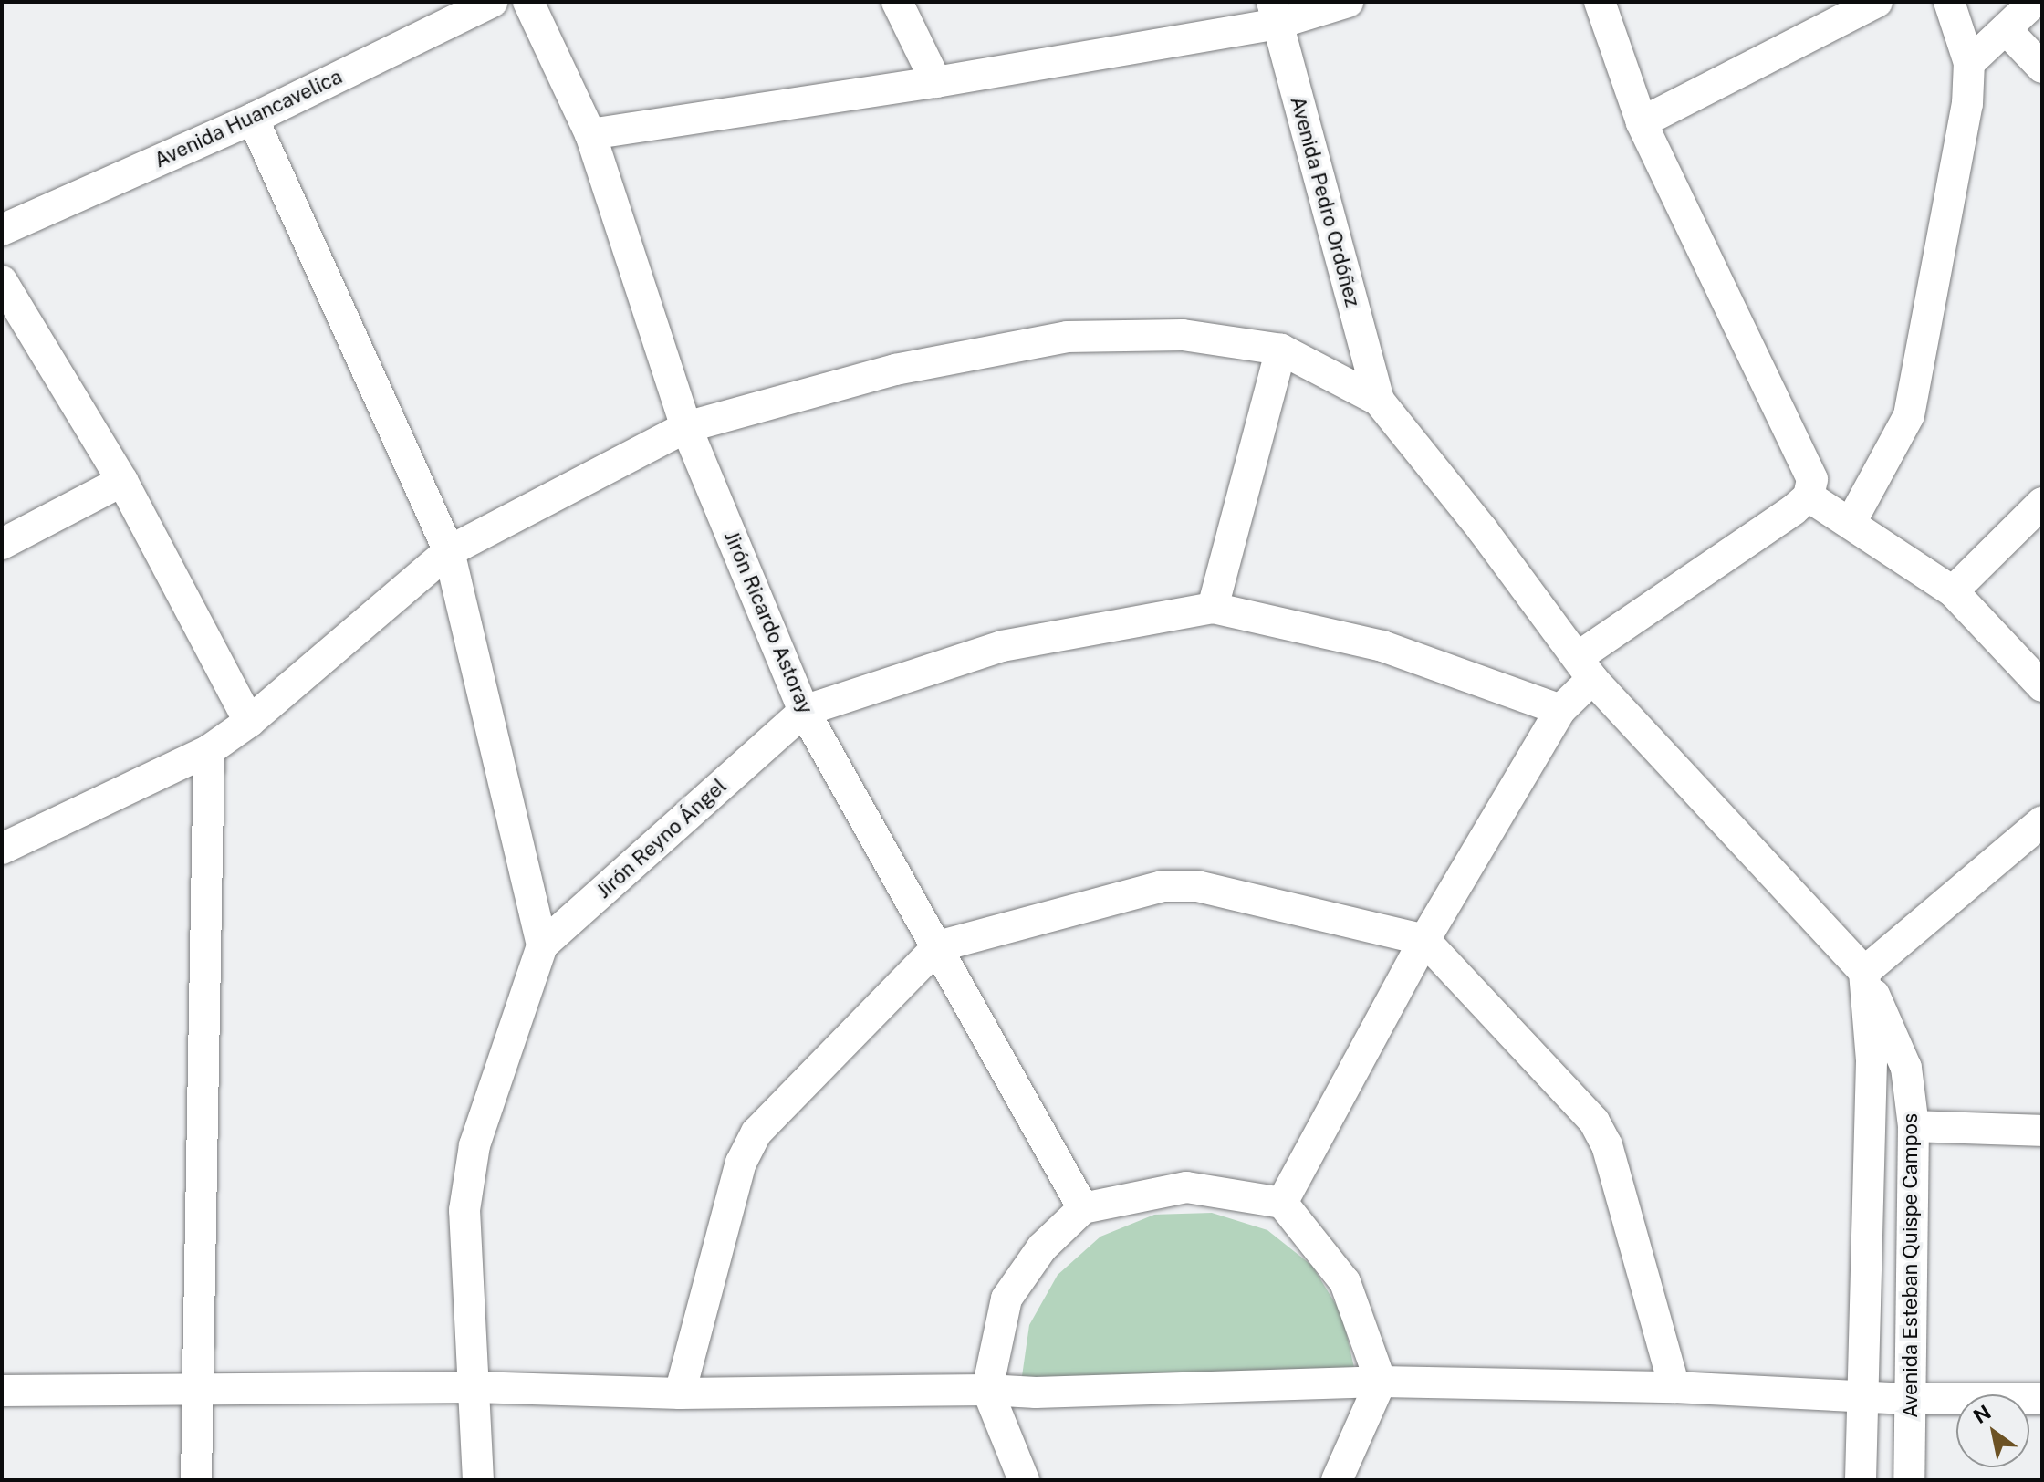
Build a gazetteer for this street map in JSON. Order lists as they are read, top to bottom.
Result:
{
  "streets": {
    "street": [
      "Avenida Huancavelica",
      "Avenida Pedro Ordóñez",
      "Jirón Ricardo Astoray",
      "Jirón Reyno Ángel",
      "Avenida Esteban Quispe Campos"
    ]
  },
  "crossings": [
    ["Avenida Pedro Ordóñez", "Avenida Esteban Quispe Campos"],
    ["Jirón Ricardo Astoray", "Jirón Reyno Ángel"]
  ],
  "north": "top left"
}
